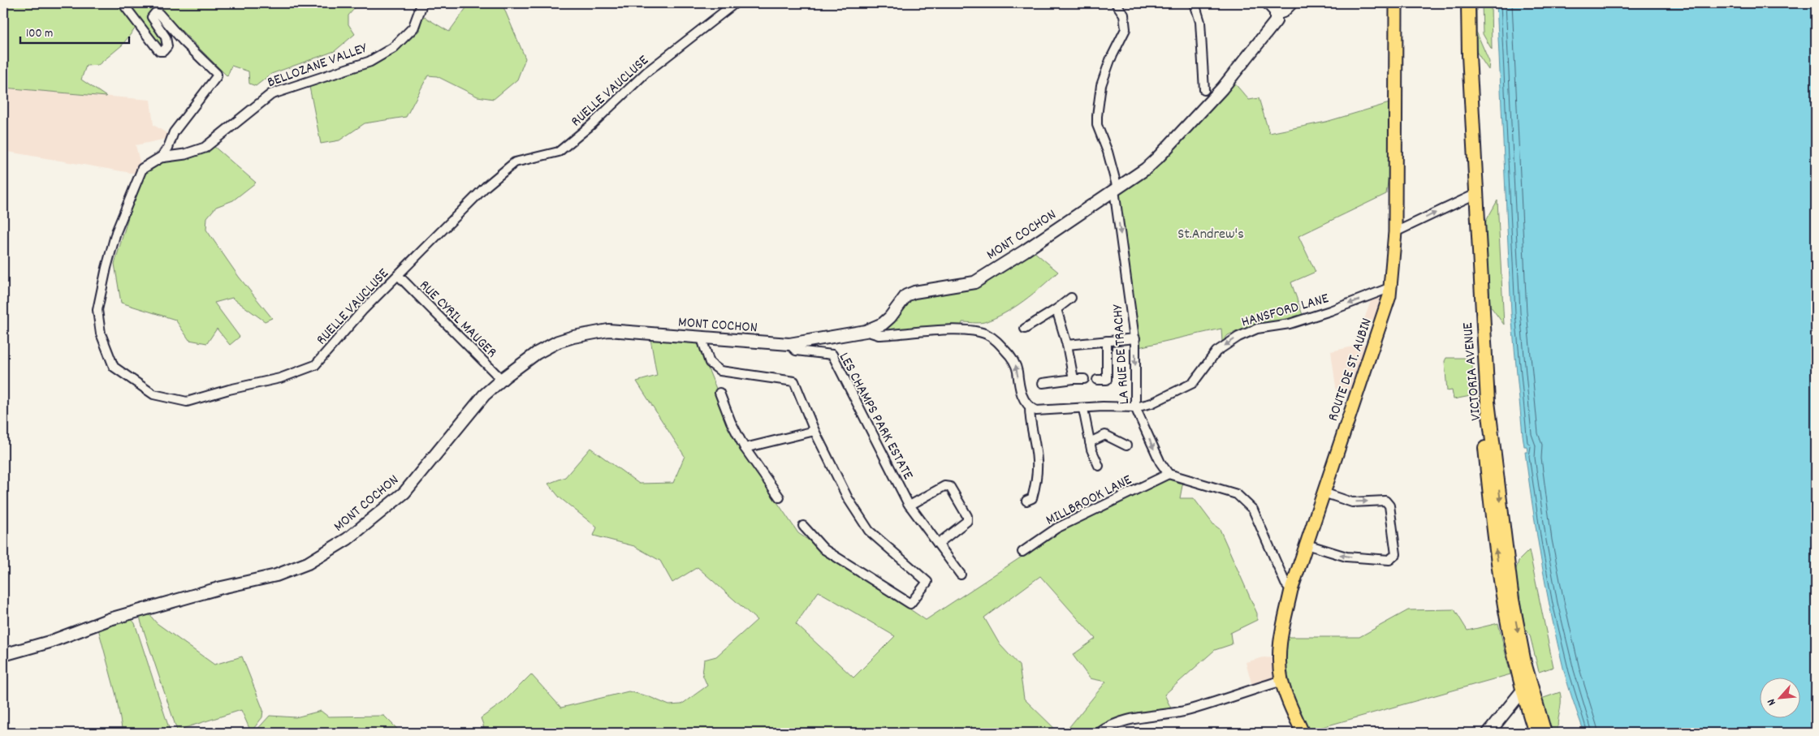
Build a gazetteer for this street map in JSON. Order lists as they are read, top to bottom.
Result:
{
  "streets": {
    "highway": ["VICTORIA AVENUE"],
    "main road": ["MONT COCHON", "ROUTE DE ST. AUBIN"],
    "street": [
      "BELLOZANE VALLEY",
      "RUELLE VAUCLUSE",
      "HANSFORD LANE",
      "RUE CYRIL MAUGER",
      "LA RUE DE TRACHY",
      "LES CHAMPS PARK ESTATE",
      "MILLBROOK LANE"
    ]
  },
  "crossings": [
    ["BELLOZANE VALLEY", "RUELLE VAUCLUSE"],
    ["RUELLE VAUCLUSE", "RUE CYRIL MAUGER"],
    ["MONT COCHON", "RUE CYRIL MAUGER"],
    ["MONT COCHON", "LA RUE DE TRACHY"],
    ["MONT COCHON", "LES CHAMPS PARK ESTATE"],
    ["HANSFORD LANE", "LA RUE DE TRACHY"],
    ["HANSFORD LANE", "ROUTE DE ST. AUBIN"],
    ["LA RUE DE TRACHY", "MILLBROOK LANE"]
  ],
  "one_way": ["HANSFORD LANE"],
  "parks": ["St.Andrew's"],
  "scale_bar": "100 m",
  "north": "bottom left"
}
